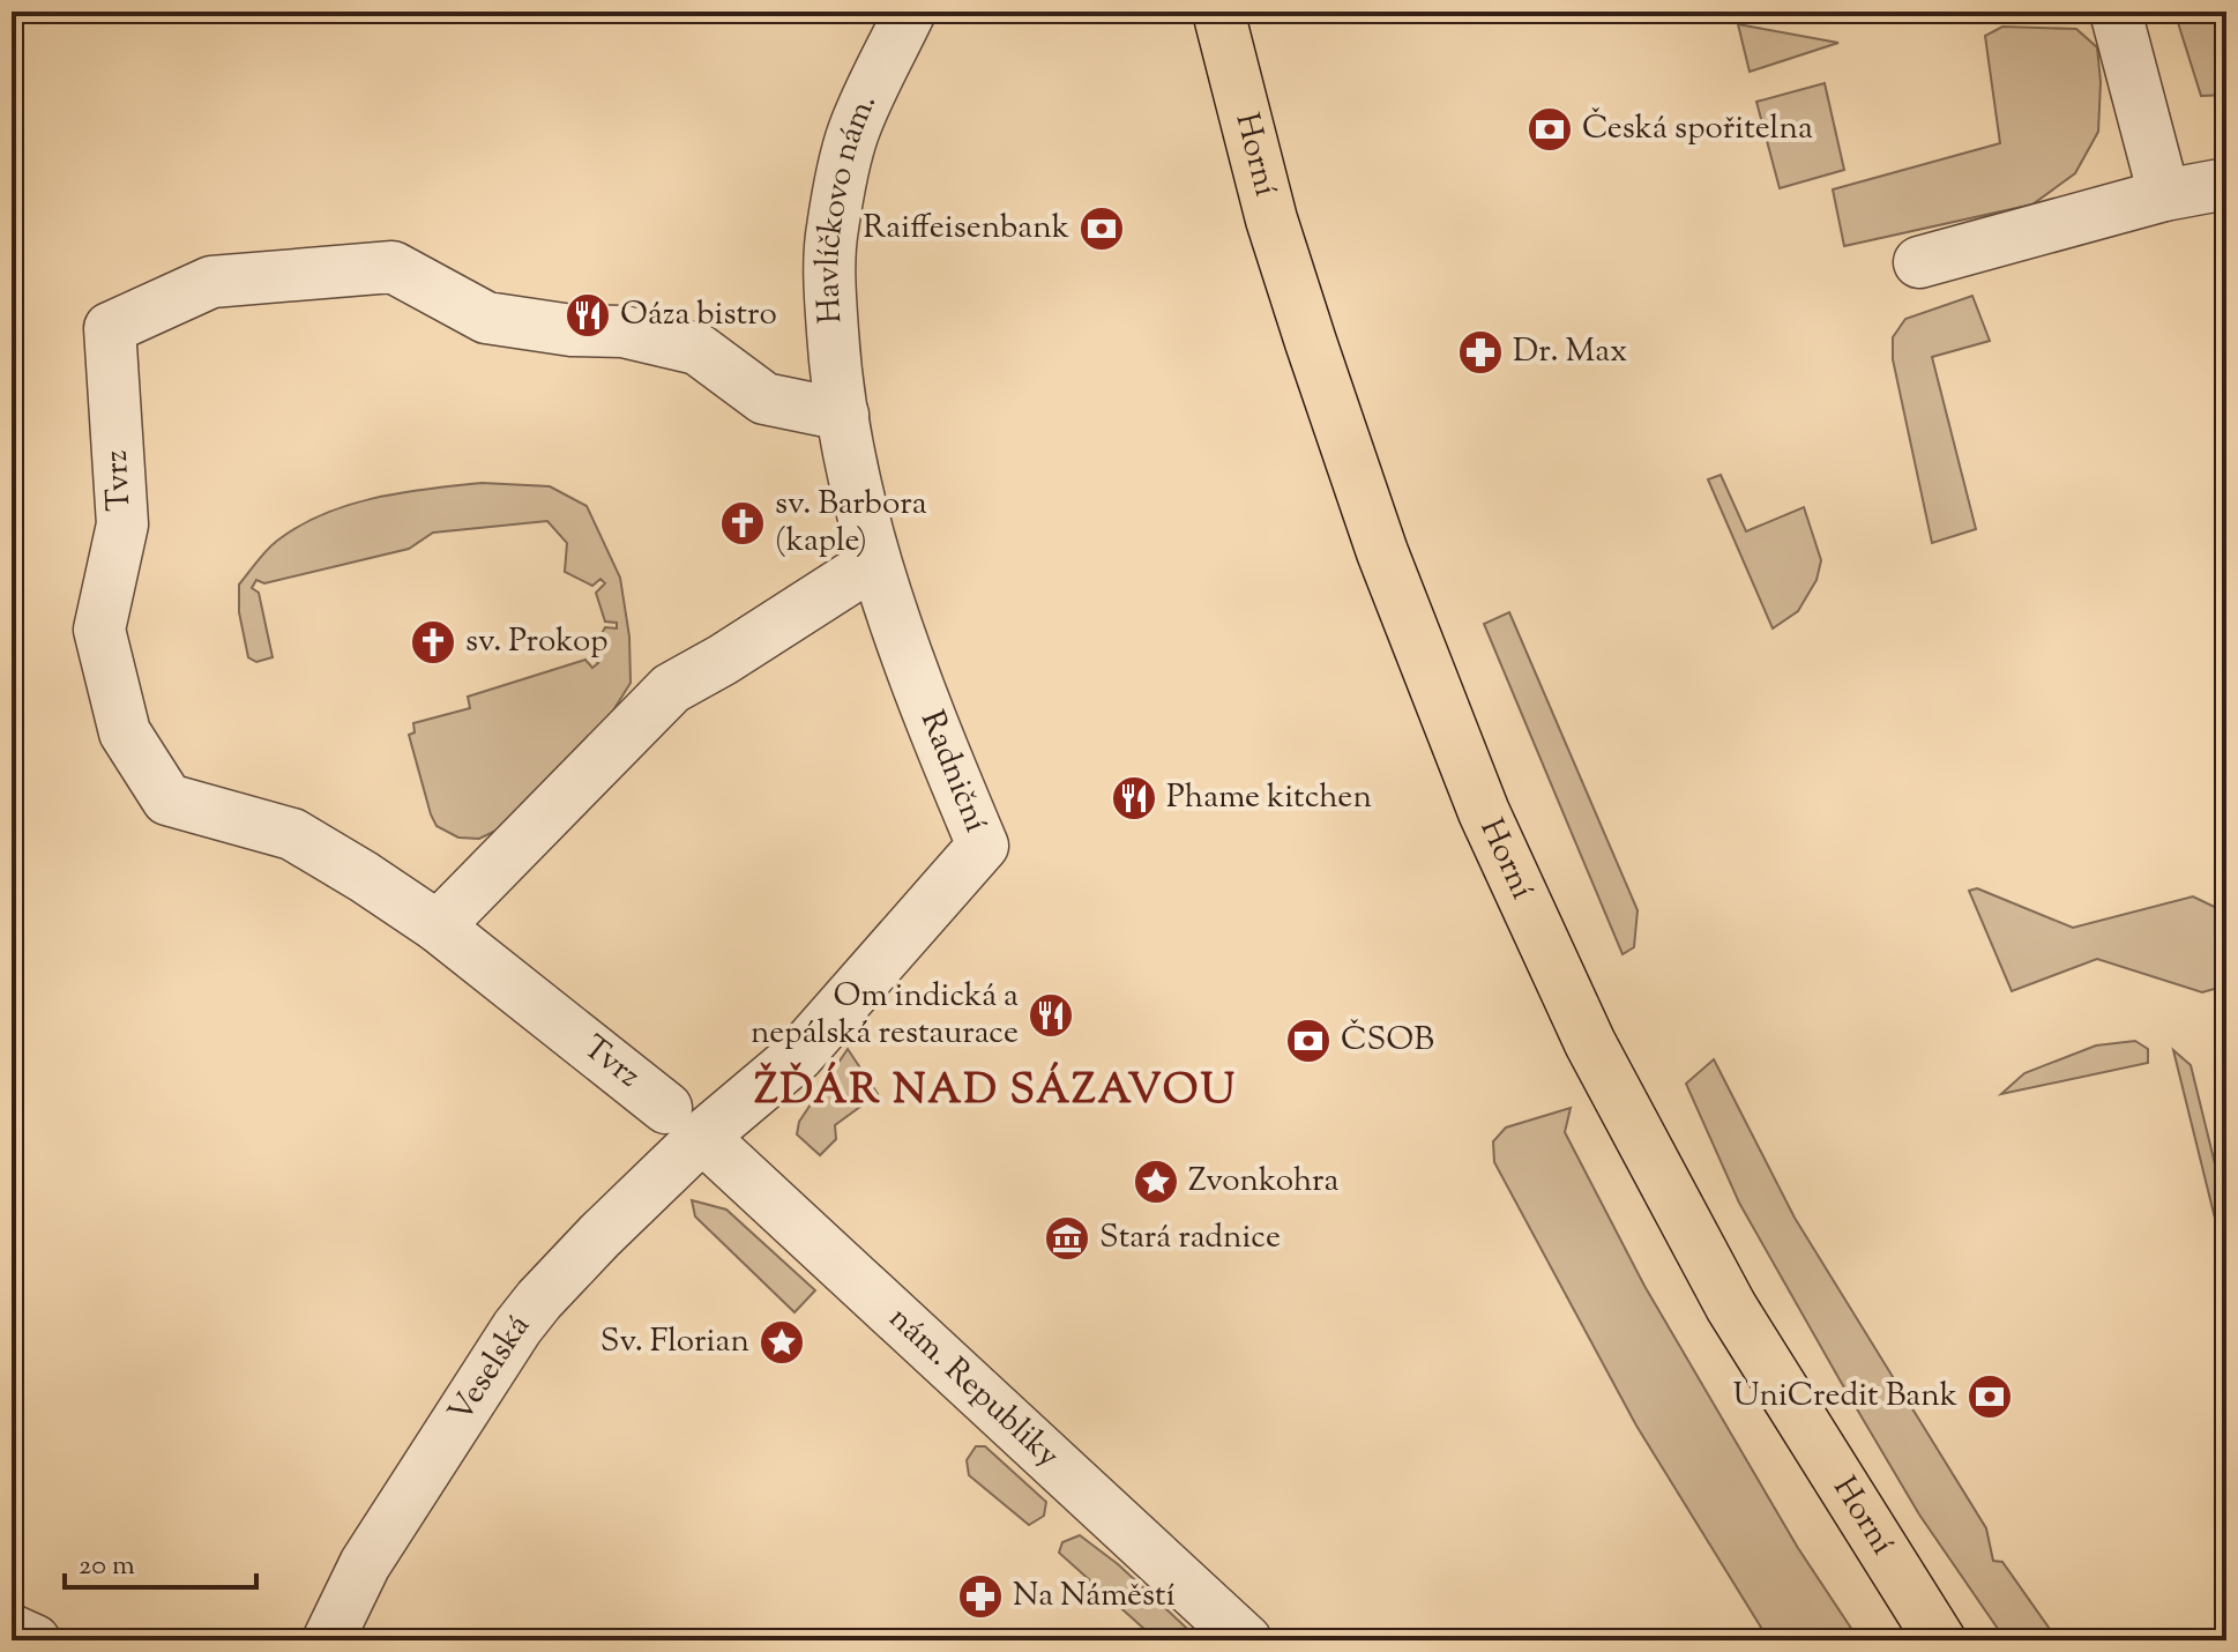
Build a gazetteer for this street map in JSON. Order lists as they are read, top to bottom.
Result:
{
  "streets": {
    "main road": ["Horní"],
    "street": [
      "Havlíčkovo nám.",
      "Tvrz",
      "Radniční",
      "Veselská",
      "nám. Republiky"
    ]
  },
  "crossings": [
    ["Havlíčkovo nám.", "Tvrz"],
    ["Havlíčkovo nám.", "Radniční"],
    ["Tvrz", "Radniční"],
    ["Tvrz", "Veselská"],
    ["Tvrz", "nám. Republiky"],
    ["Radniční", "Veselská"],
    ["Radniční", "nám. Republiky"],
    ["Veselská", "nám. Republiky"]
  ],
  "districts": ["ŽĎÁR NAD SÁZAVOU"],
  "places": {
    "bank": [
      "Česká spořitelna",
      "Raiffeisenbank",
      "ČSOB",
      "UniCredit Bank"
    ],
    "restaurant": ["Oáza bistro", "Phame kitchen", "Om indická a nepálská restaurace"],
    "pharmacy": ["Dr. Max", "Na Náměstí"],
    "church": ["sv. Barbora (kaple)", "sv. Prokop"],
    "place": ["Zvonkohra", "Sv. Florian"],
    "museum": ["Stará radnice"]
  },
  "scale_bar": "20 m"
}
